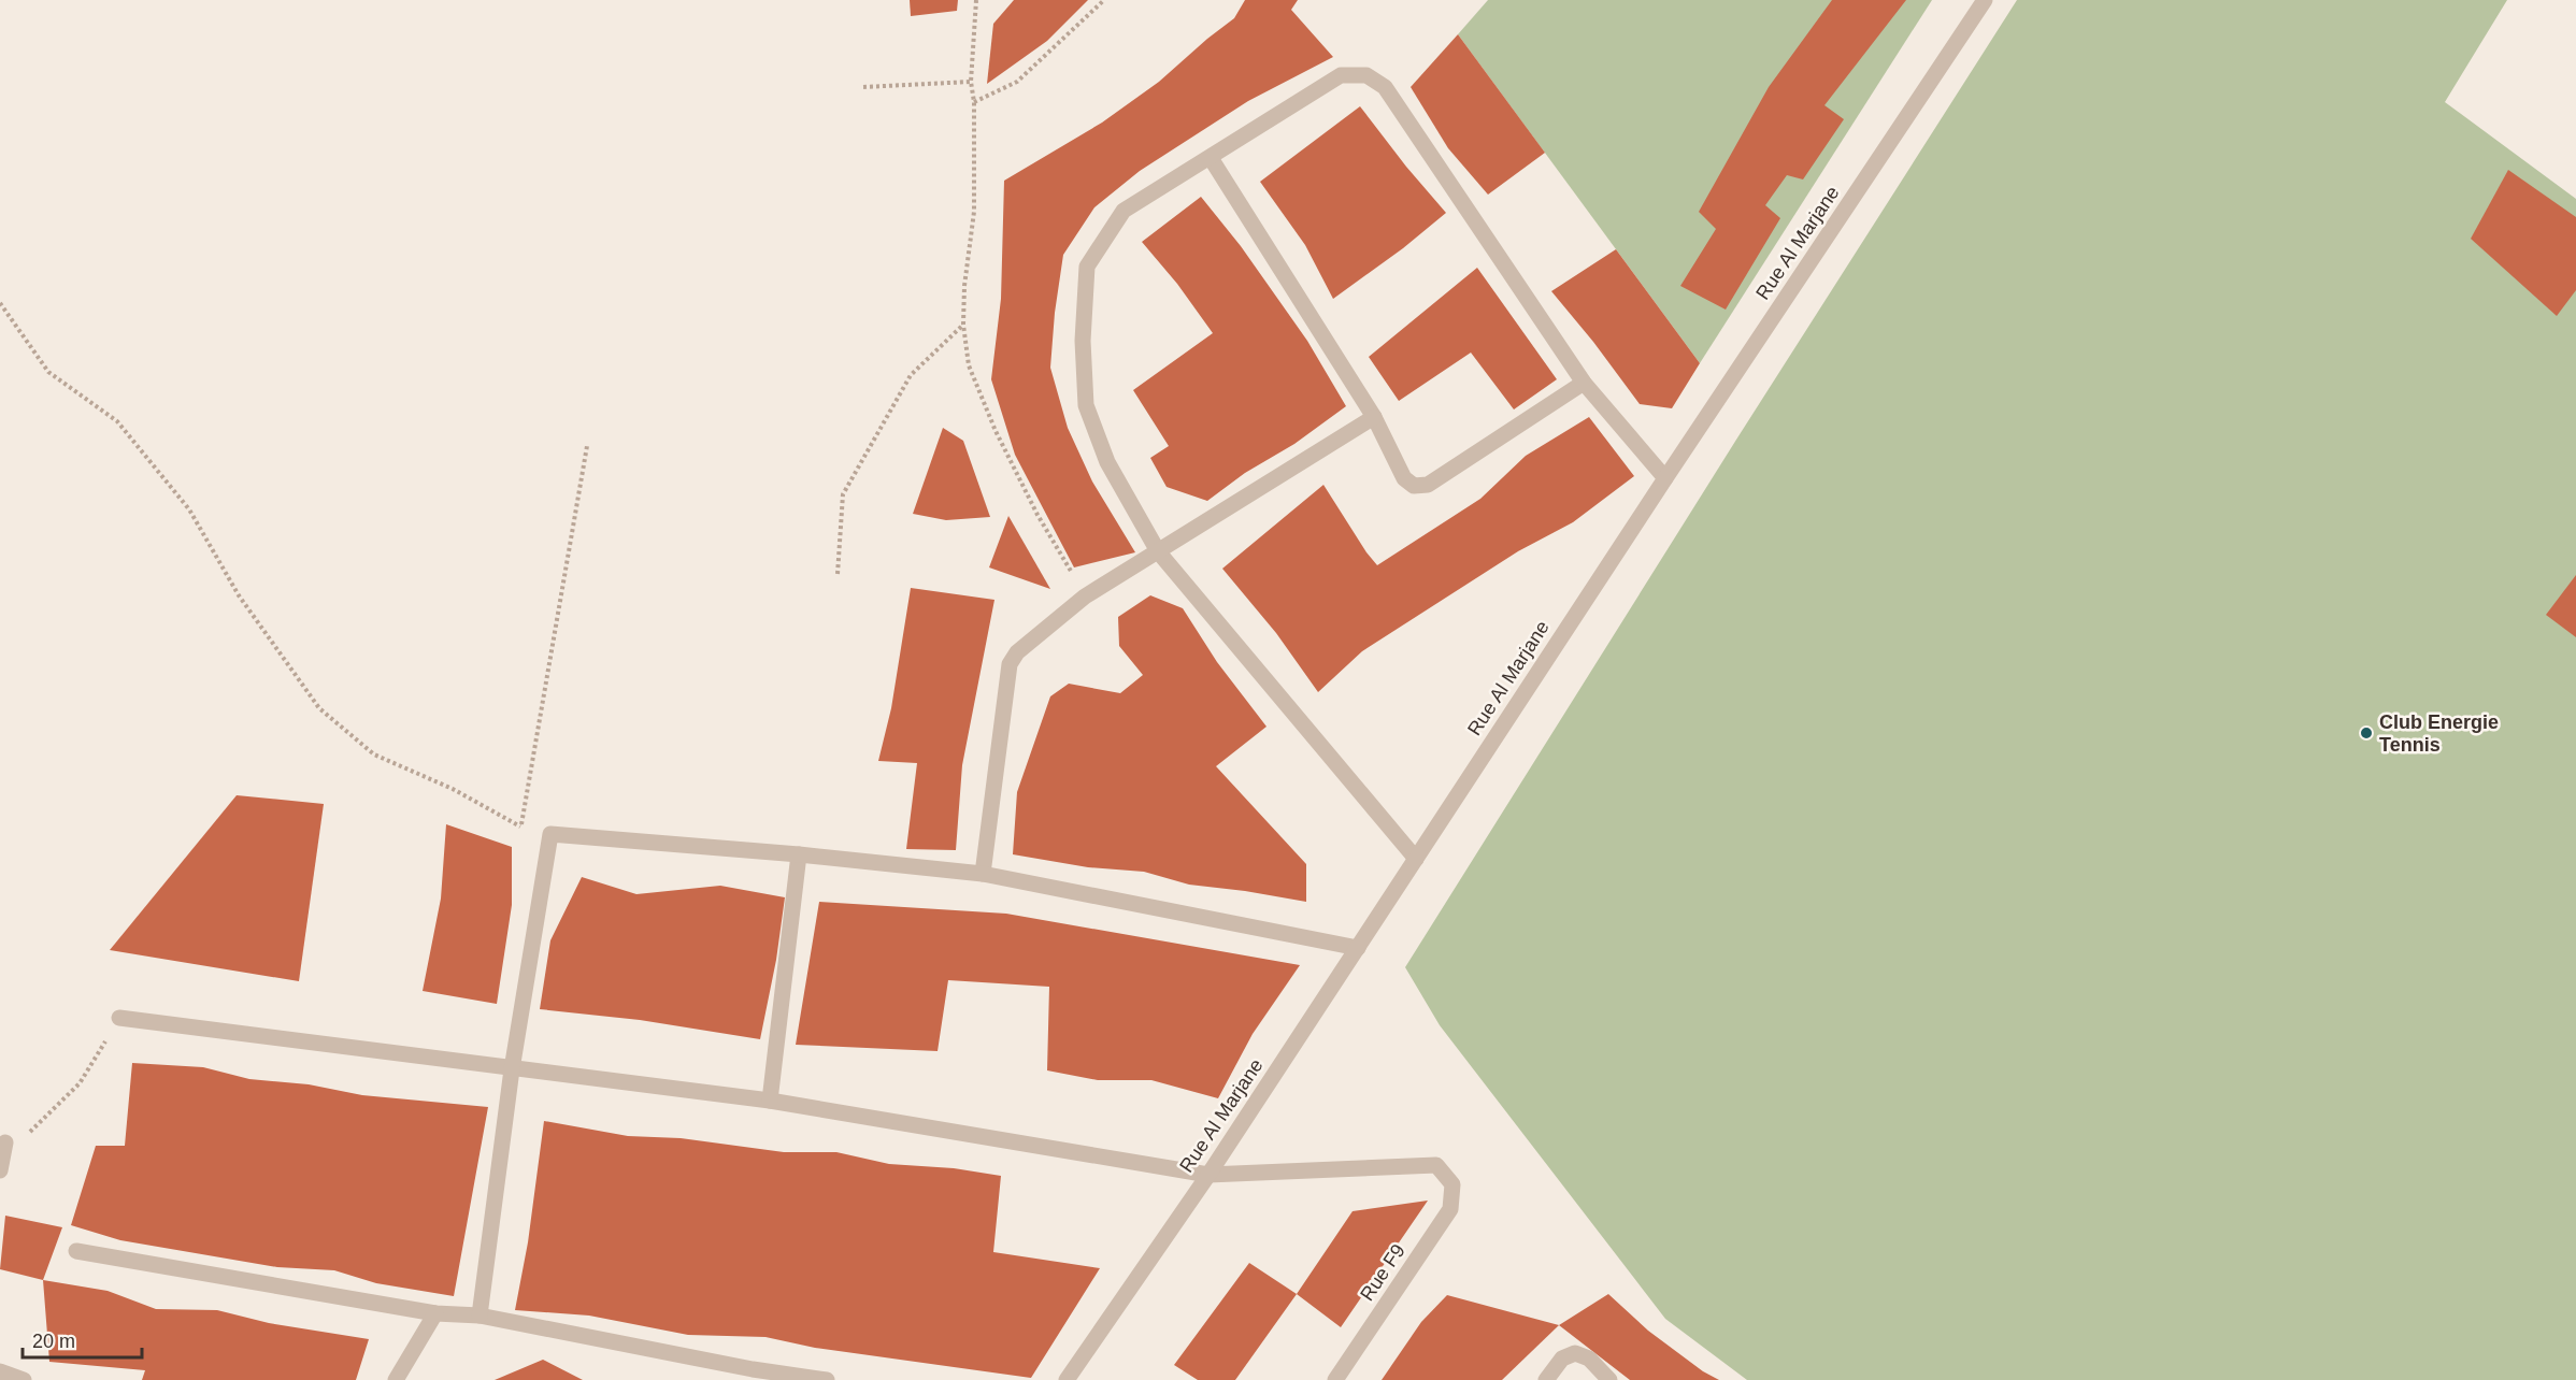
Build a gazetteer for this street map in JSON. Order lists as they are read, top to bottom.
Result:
{
  "streets": {
    "street": ["Rue Al Marjane", "Rue F9"]
  },
  "crossings": [
    ["Rue Al Marjane", "Rue F9"]
  ],
  "places": ["Club Energie Tennis"],
  "scale_bar": "20 m"
}
